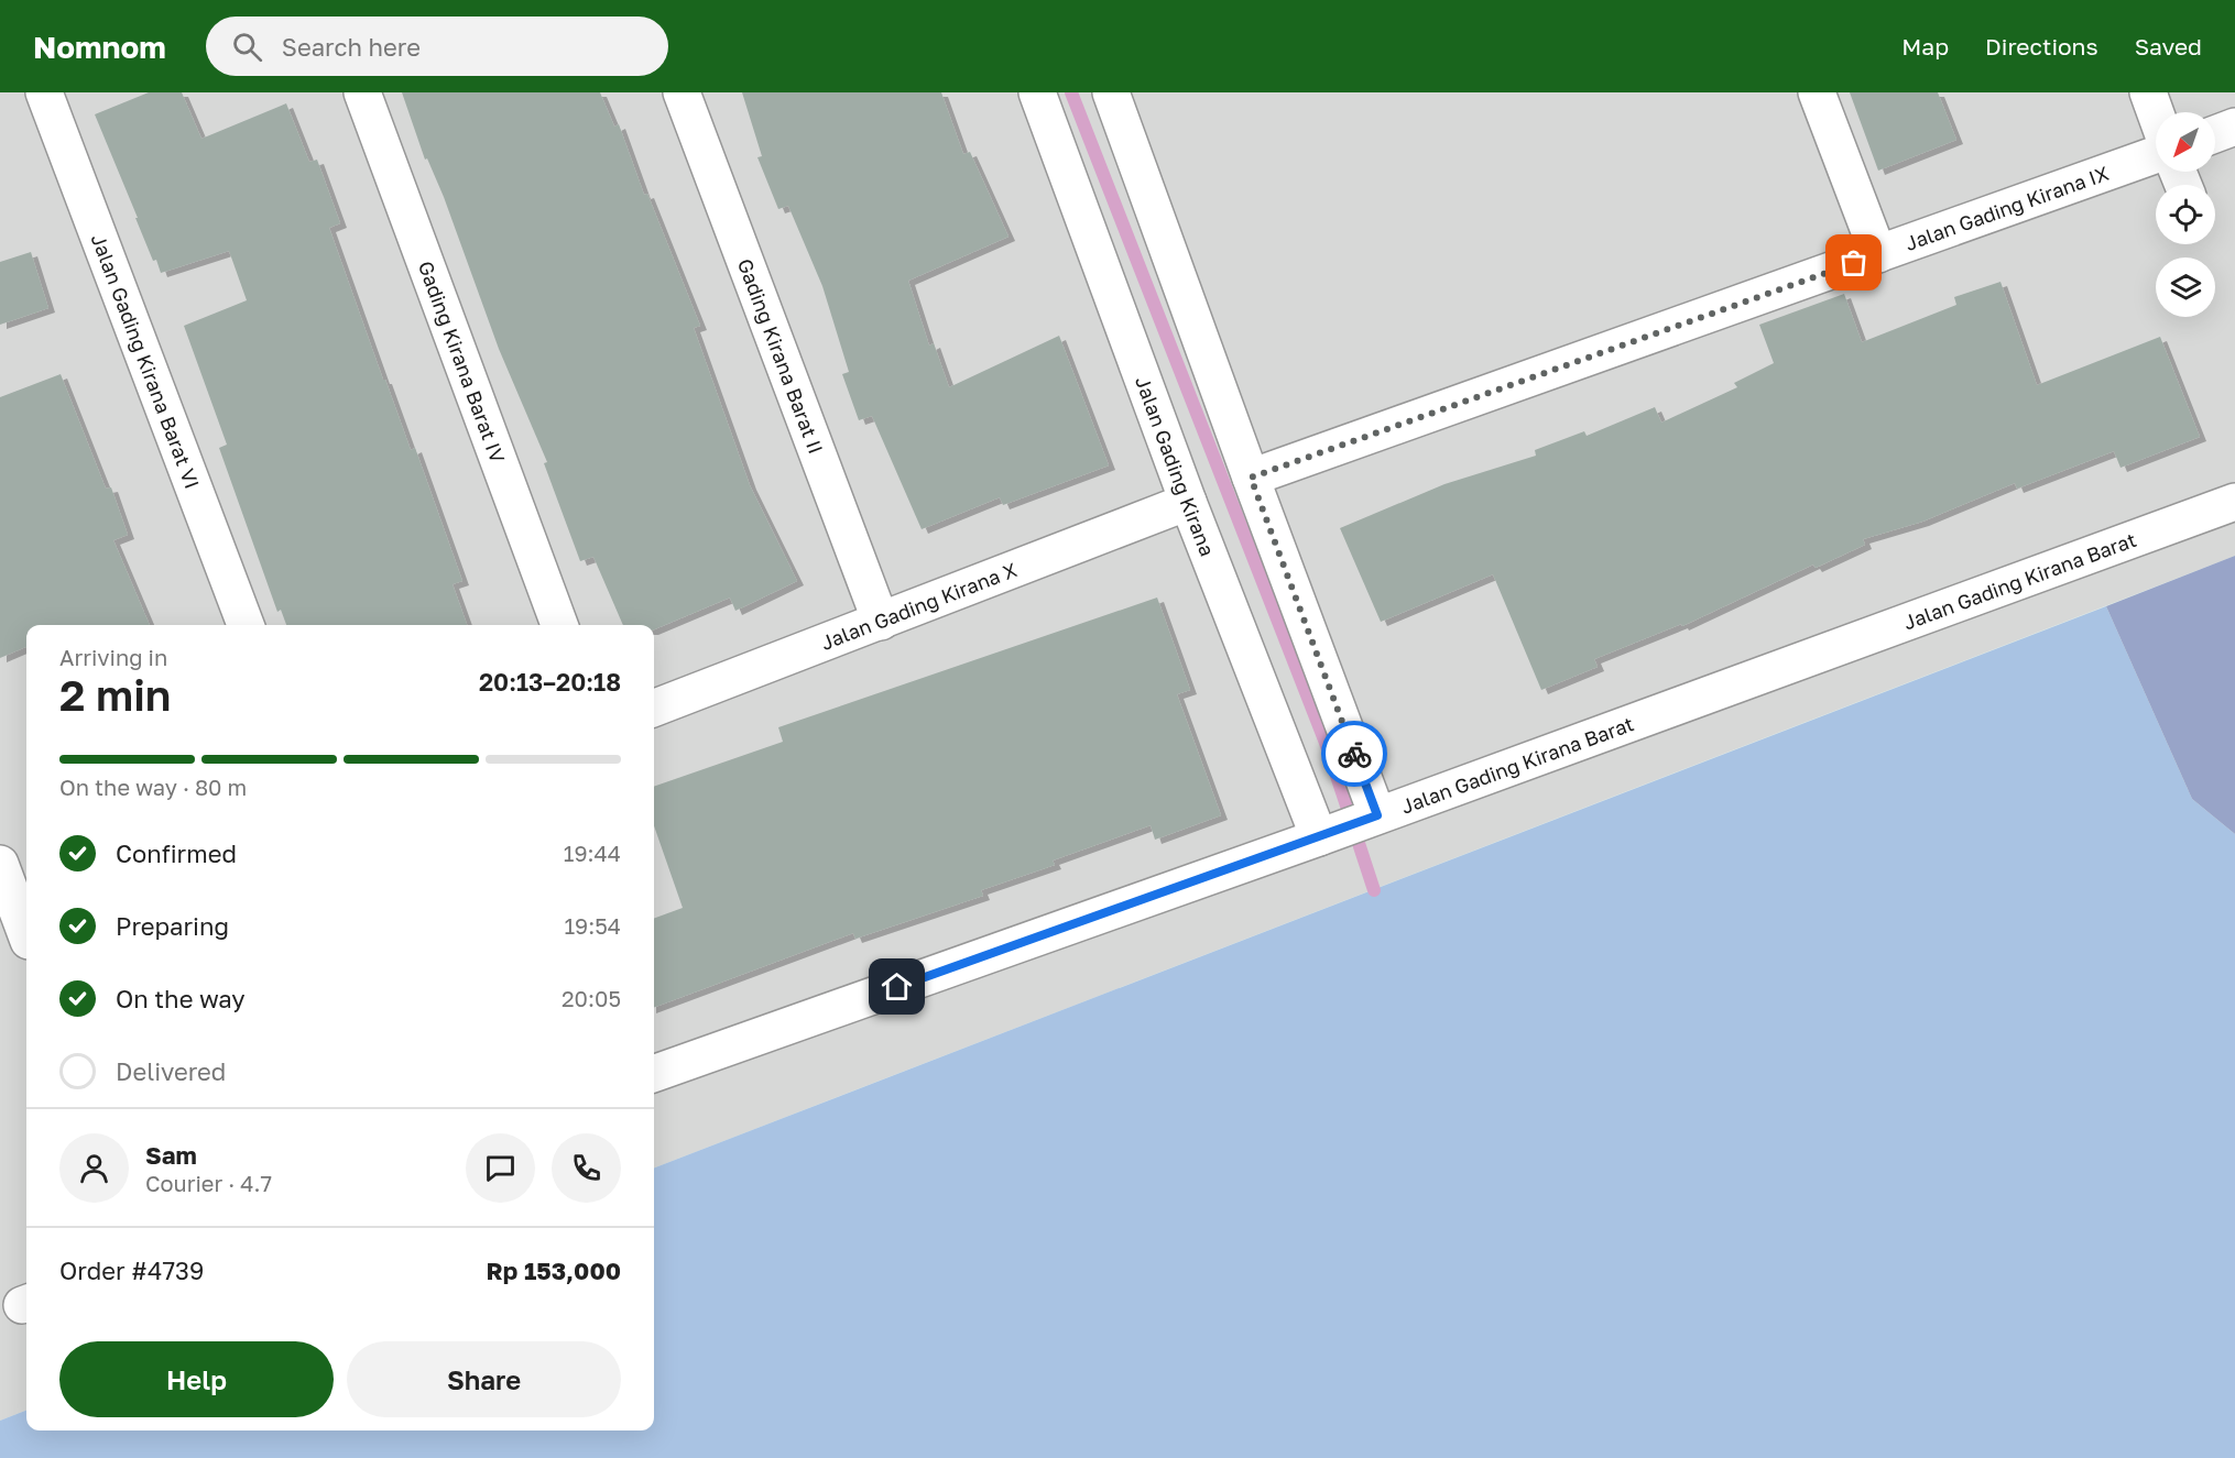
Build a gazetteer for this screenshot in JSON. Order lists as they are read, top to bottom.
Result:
{
  "streets": {
    "street": [
      "Jalan Gading Kirana IX",
      "Gading Kirana Barat II",
      "Jalan Gading Kirana Barat VI",
      "Gading Kirana Barat IV",
      "Jalan Gading Kirana",
      "Jalan Gading Kirana Barat",
      "Jalan Gading Kirana X"
    ]
  },
  "crossings": [
    ["Gading Kirana Barat II", "Jalan Gading Kirana X"],
    ["Jalan Gading Kirana", "Jalan Gading Kirana Barat"],
    ["Jalan Gading Kirana", "Jalan Gading Kirana X"]
  ],
  "north": "bottom left",
  "page": {
    "header": "Nomnom",
    "search": "Search here",
    "nav": ["Map", "Directions", "Saved"],
    "heading": ["2 min", "Arriving in", "20:13–20:18"],
    "panel": [
      "Sam",
      "Courier · 4.7",
      "Order #4739",
      "Rp 153,000"
    ],
    "bar": "On the way · 80 m",
    "list": [
      ["Confirmed", "19:44"],
      ["Preparing", "19:54"],
      ["On the way", "20:05"],
      "Delivered"
    ],
    "buttons": ["Help", "Share"]
  }
}
